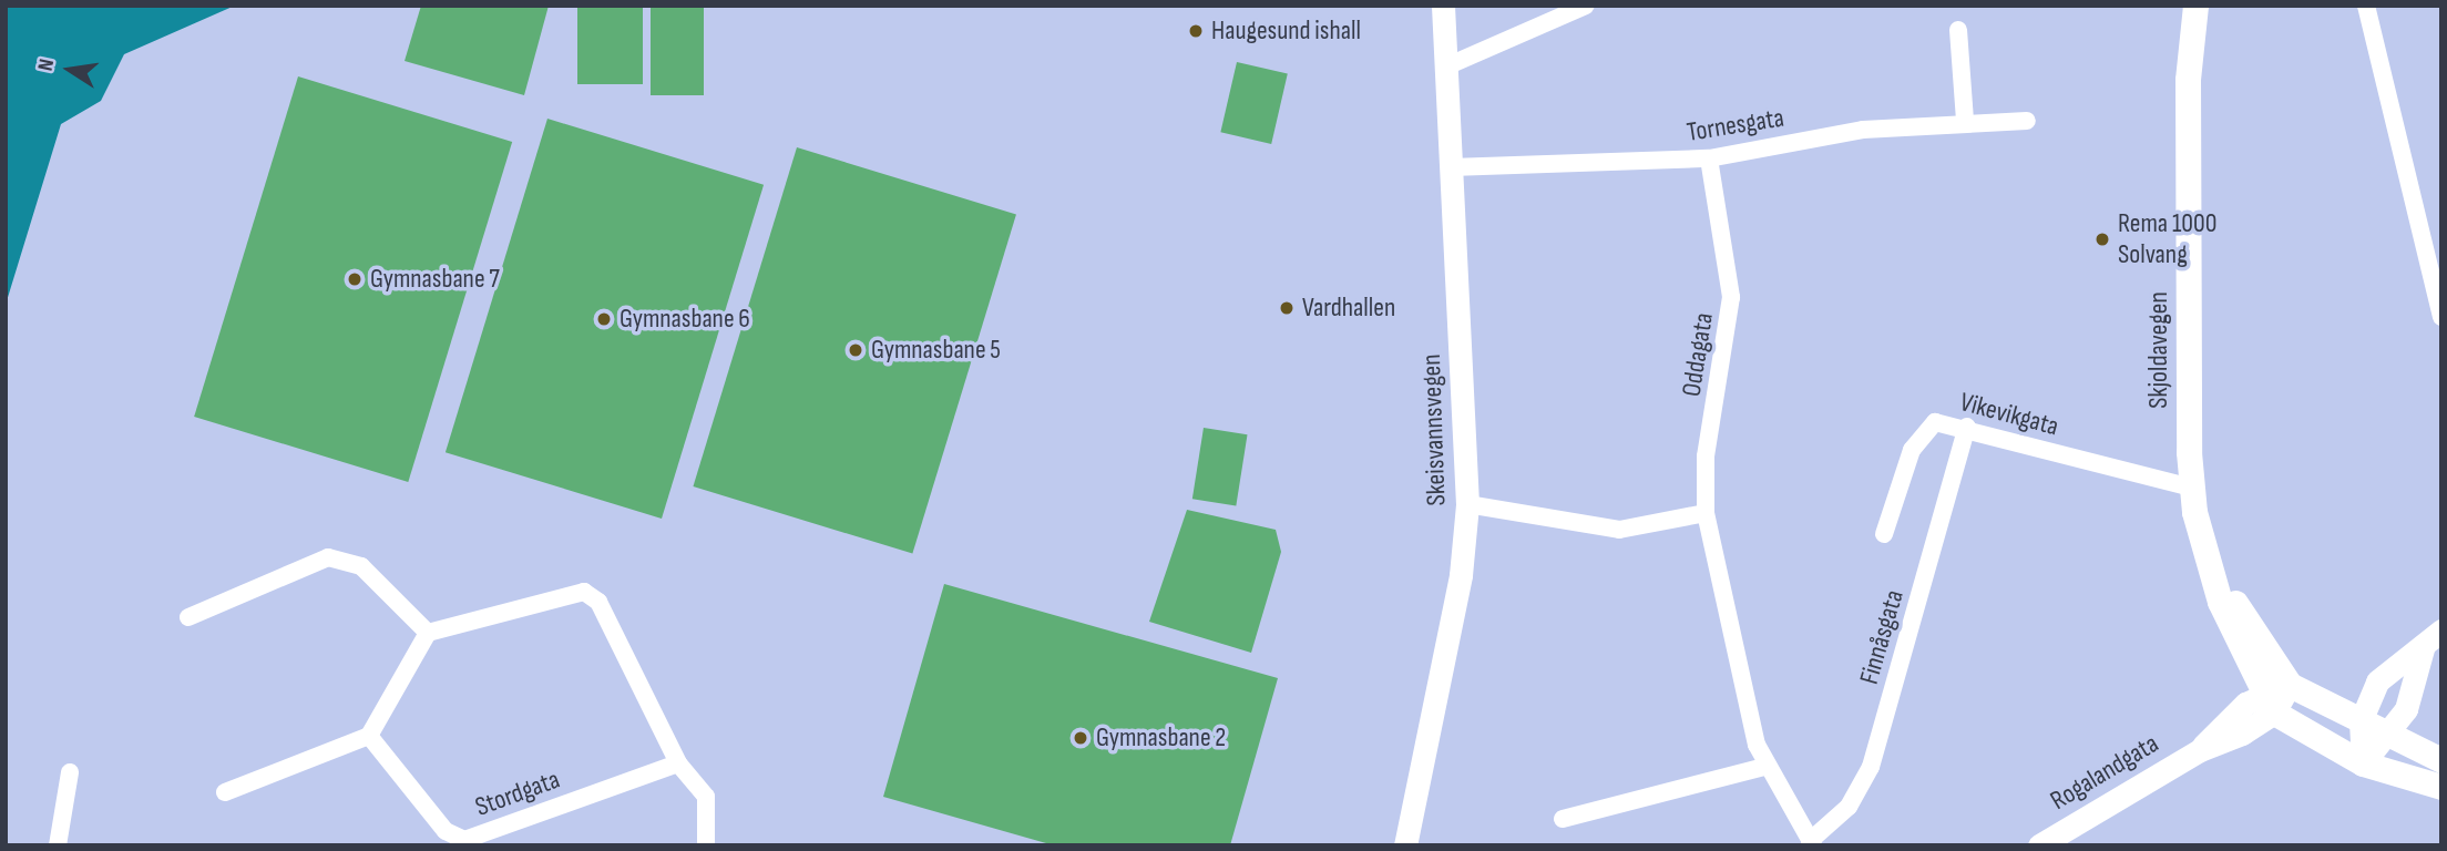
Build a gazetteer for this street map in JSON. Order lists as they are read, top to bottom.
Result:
{
  "streets": {
    "main road": ["Skjoldavegen"],
    "street": [
      "Tornesgata",
      "Oddagata",
      "Vikevikgata",
      "Skeisvannsvegen",
      "Finnåsgata",
      "Rogalandgata",
      "Stordgata"
    ]
  },
  "crossings": [
    ["Tornesgata", "Oddagata"],
    ["Tornesgata", "Skeisvannsvegen"],
    ["Skjoldavegen", "Vikevikgata"],
    ["Skjoldavegen", "Rogalandgata"],
    ["Oddagata", "Finnåsgata"],
    ["Vikevikgata", "Finnåsgata"]
  ],
  "places": [
    "Haugesund ishall",
    "Rema 1000 Solvang",
    "Gymnasbane 7",
    "Vardhallen",
    "Gymnasbane 6",
    "Gymnasbane 5",
    "Gymnasbane 2"
  ],
  "north": "left"
}
